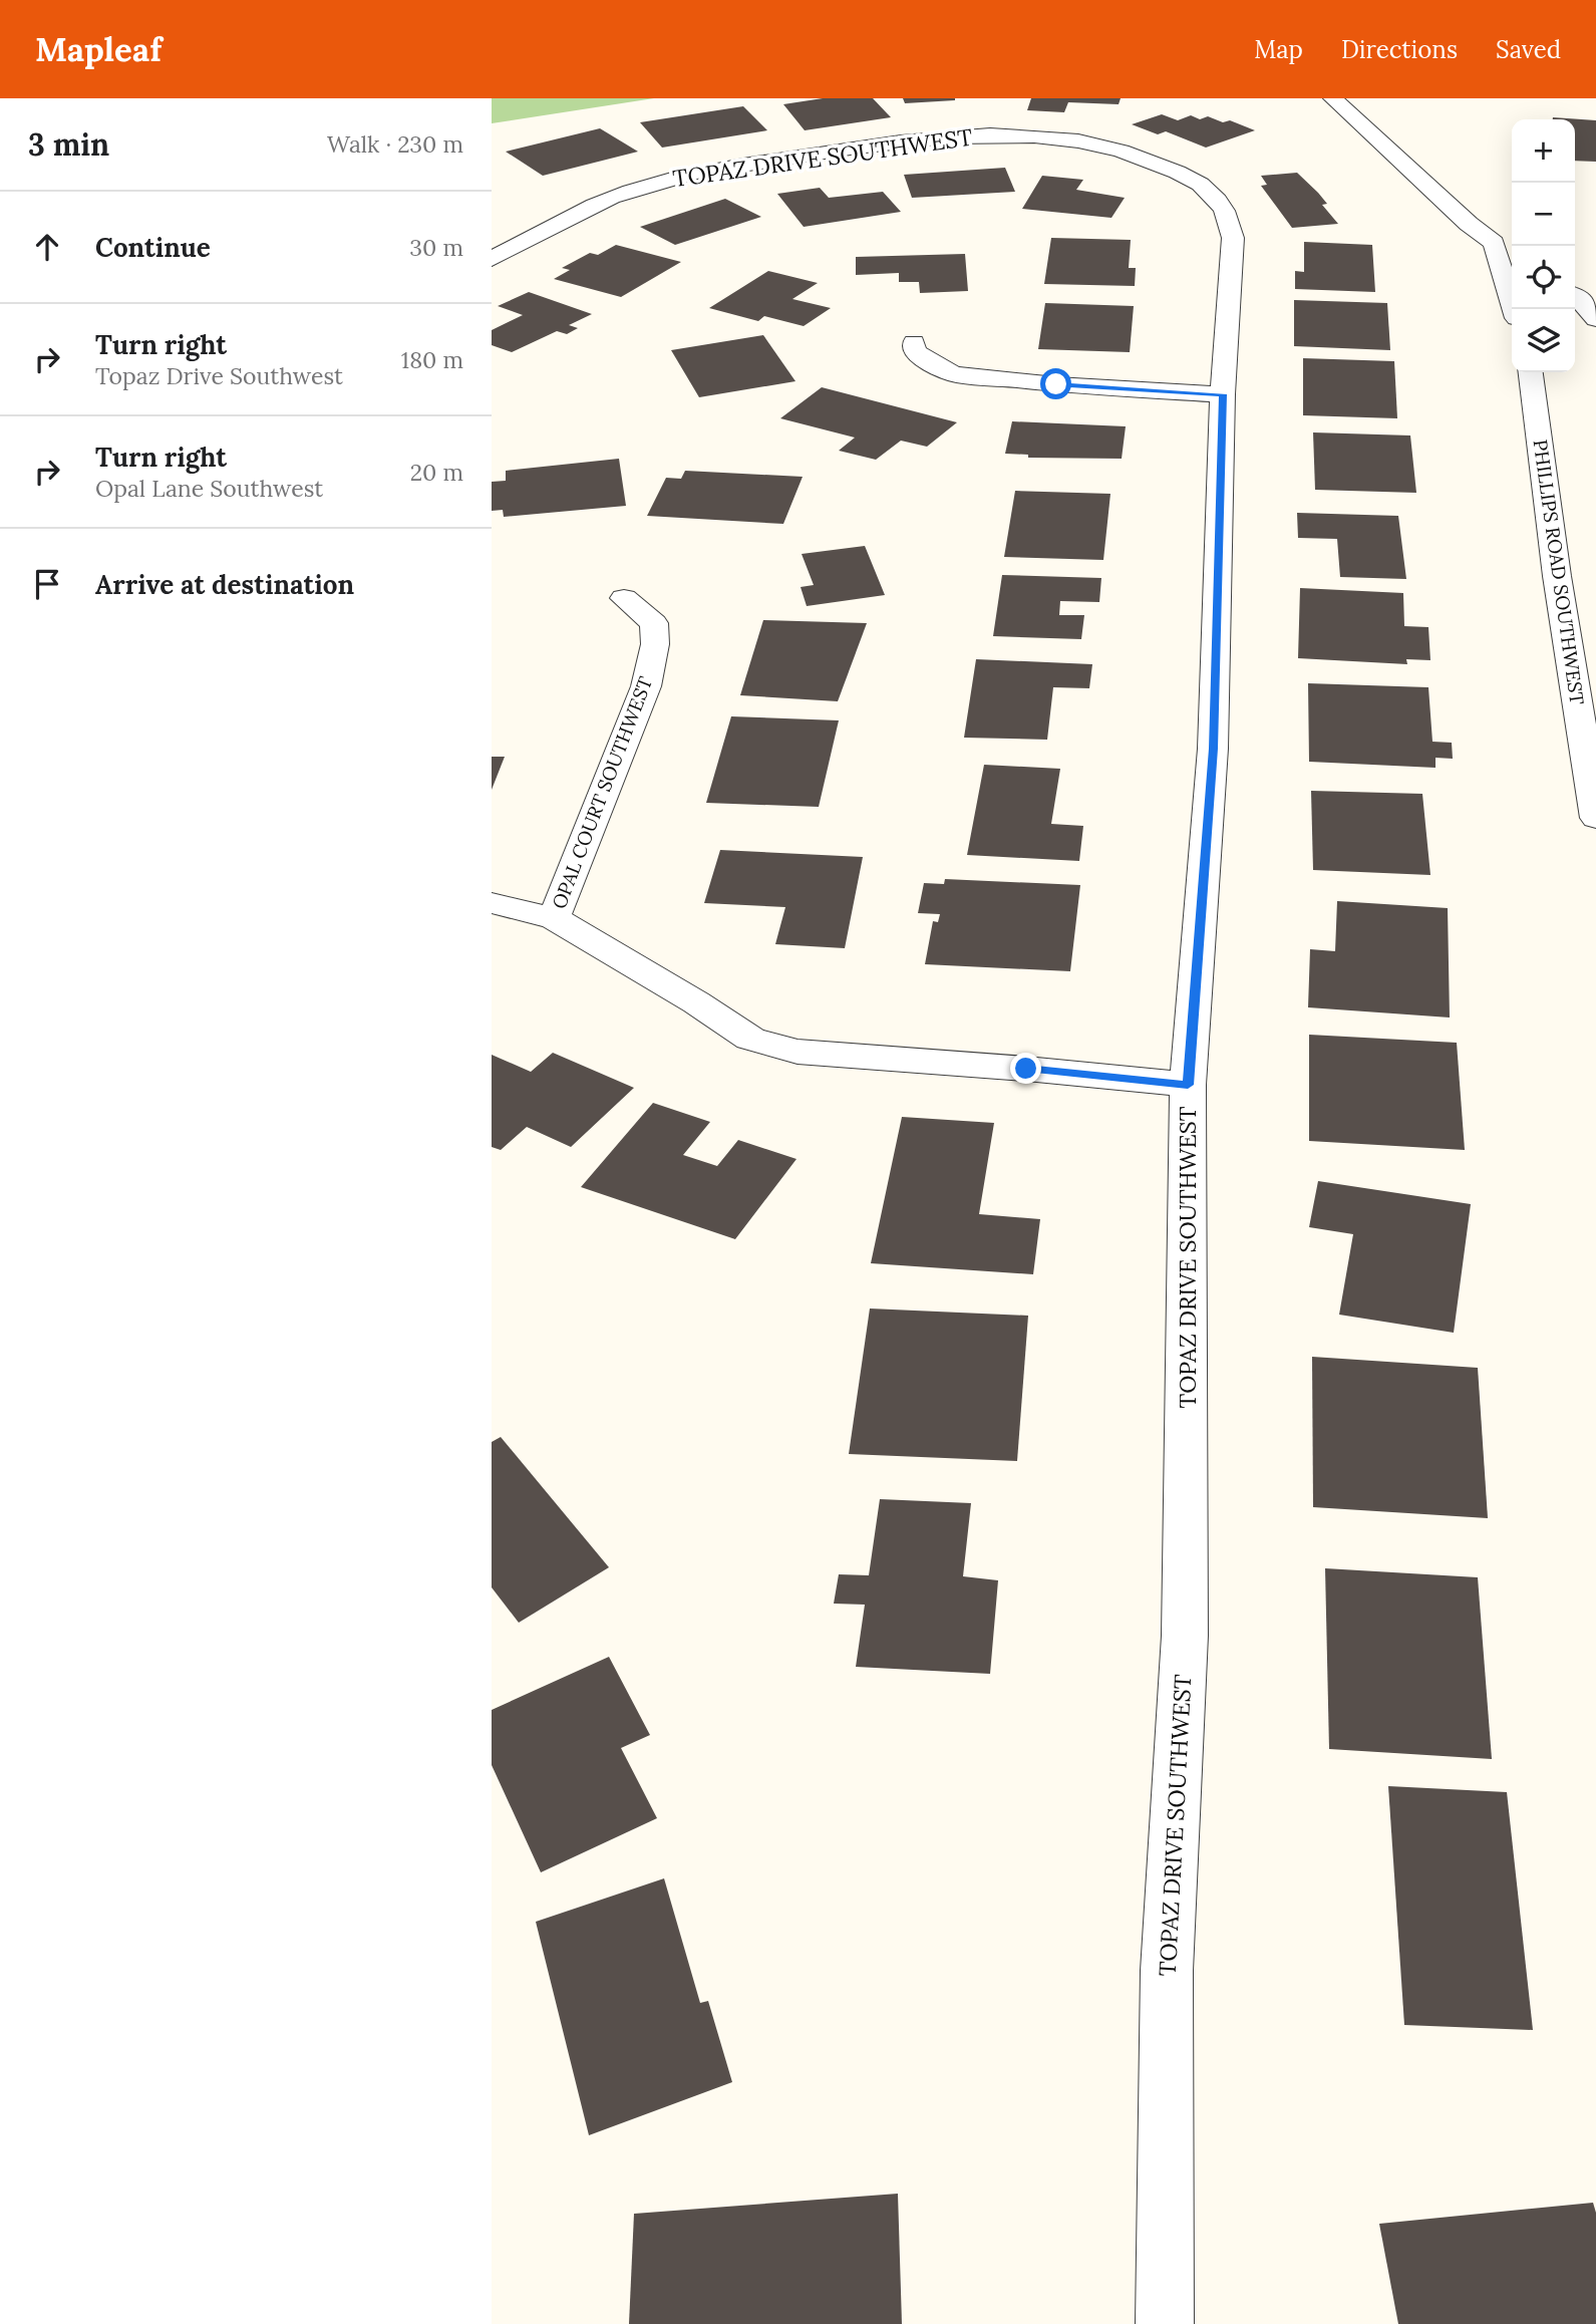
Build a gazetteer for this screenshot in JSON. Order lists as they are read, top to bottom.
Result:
{
  "streets": {
    "street": ["TOPAZ DRIVE SOUTHWEST", "PHILLIPS ROAD SOUTHWEST", "OPAL COURT SOUTHWEST"]
  },
  "page": {
    "header": "Mapleaf",
    "nav": ["Map", "Directions", "Saved"],
    "heading": ["3 min", "Walk · 230 m"],
    "map_buttons": ["+", "−"],
    "list": [
      ["Continue", "30 m"],
      ["Turn right", "Topaz Drive Southwest", "180 m"],
      ["Turn right", "Opal Lane Southwest", "20 m"],
      "Arrive at destination"
    ]
  }
}
